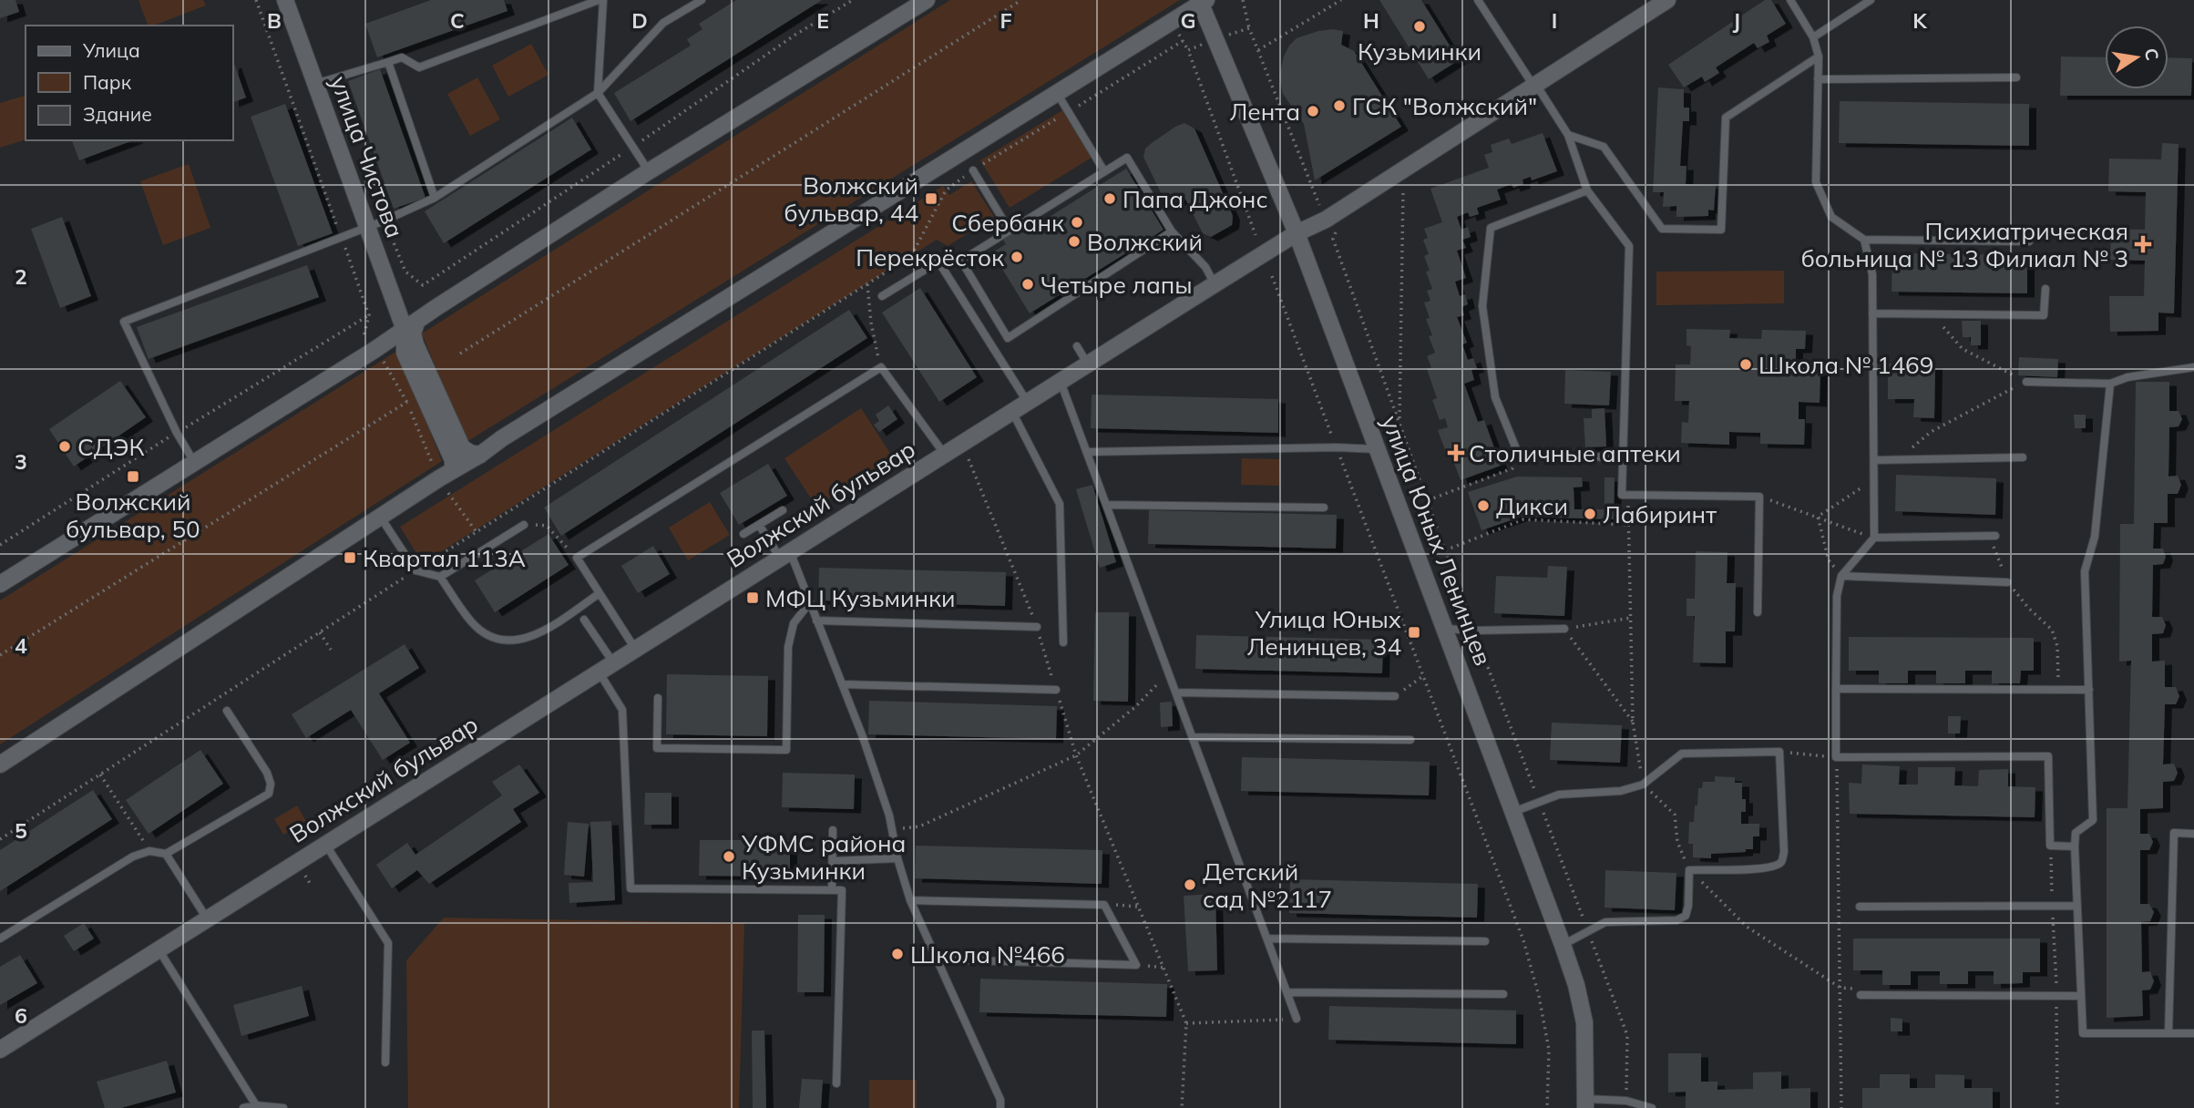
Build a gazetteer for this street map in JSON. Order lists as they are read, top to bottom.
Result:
{
  "streets": {
    "main road": ["улица Чистова", "Волжский бульвар", "улица Юных Ленинцев"]
  },
  "crossings": [
    ["Волжский бульвар", "улица Юных Ленинцев"]
  ],
  "places": {
    "other": [
      "Кузьминки",
      "ГСК \"Волжский\"",
      "Лента",
      "Папа Джонс",
      "Сбербанк",
      "Волжский",
      "Перекрёсток",
      "Четыре лапы",
      "Школа № 1469",
      "СДЭК",
      "Дикси",
      "Лабиринт",
      "УФМС района Кузьминки",
      "Детский сад №2117",
      "Школа №466"
    ],
    "transit": [
      "Волжский бульвар, 44",
      "Волжский бульвар, 50",
      "Квартал 113А",
      "МФЦ Кузьминки",
      "Улица Юных Ленинцев, 34"
    ],
    "health": ["Психиатрическая больница № 13 Филиал № 3", "Столичные аптеки"]
  },
  "legend": ["Улица", "Парк", "Здание"],
  "north": "right",
  "grid": {
    "columns": [
      "B",
      "C",
      "D",
      "E",
      "F",
      "G",
      "H",
      "I",
      "J",
      "K"
    ],
    "rows": [
      "2",
      "3",
      "4",
      "5",
      "6"
    ]
  }
}
